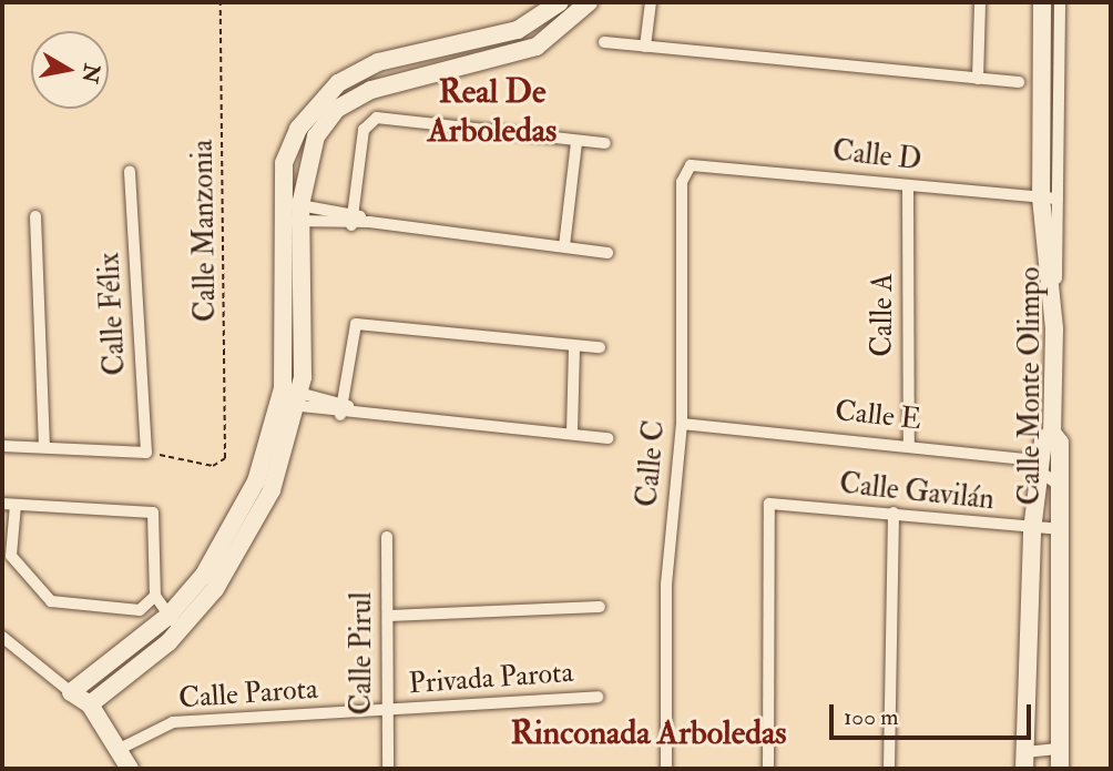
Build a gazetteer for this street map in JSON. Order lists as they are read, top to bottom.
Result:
{
  "streets": {
    "street": [
      "Calle D",
      "Calle Félix",
      "Calle A",
      "Calle Monte Olimpo",
      "Calle E",
      "Calle C",
      "Calle Gavilán",
      "Calle Pirul",
      "Privada Parota",
      "Calle Parota"
    ],
    "path": ["Calle Manzonia"]
  },
  "crossings": [
    ["Calle D", "Calle A"],
    ["Calle D", "Calle Monte Olimpo"],
    ["Calle D", "Calle C"],
    ["Calle Manzonia", "Calle Félix"],
    ["Calle A", "Calle E"],
    ["Calle Monte Olimpo", "Calle E"],
    ["Calle Monte Olimpo", "Calle Gavilán"],
    ["Calle E", "Calle C"],
    ["Calle Pirul", "Privada Parota"],
    ["Calle Pirul", "Calle Parota"],
    ["Privada Parota", "Calle Parota"]
  ],
  "districts": ["Real De Arboledas", "Rinconada Arboledas"],
  "scale_bar": "100 m",
  "north": "right"
}
